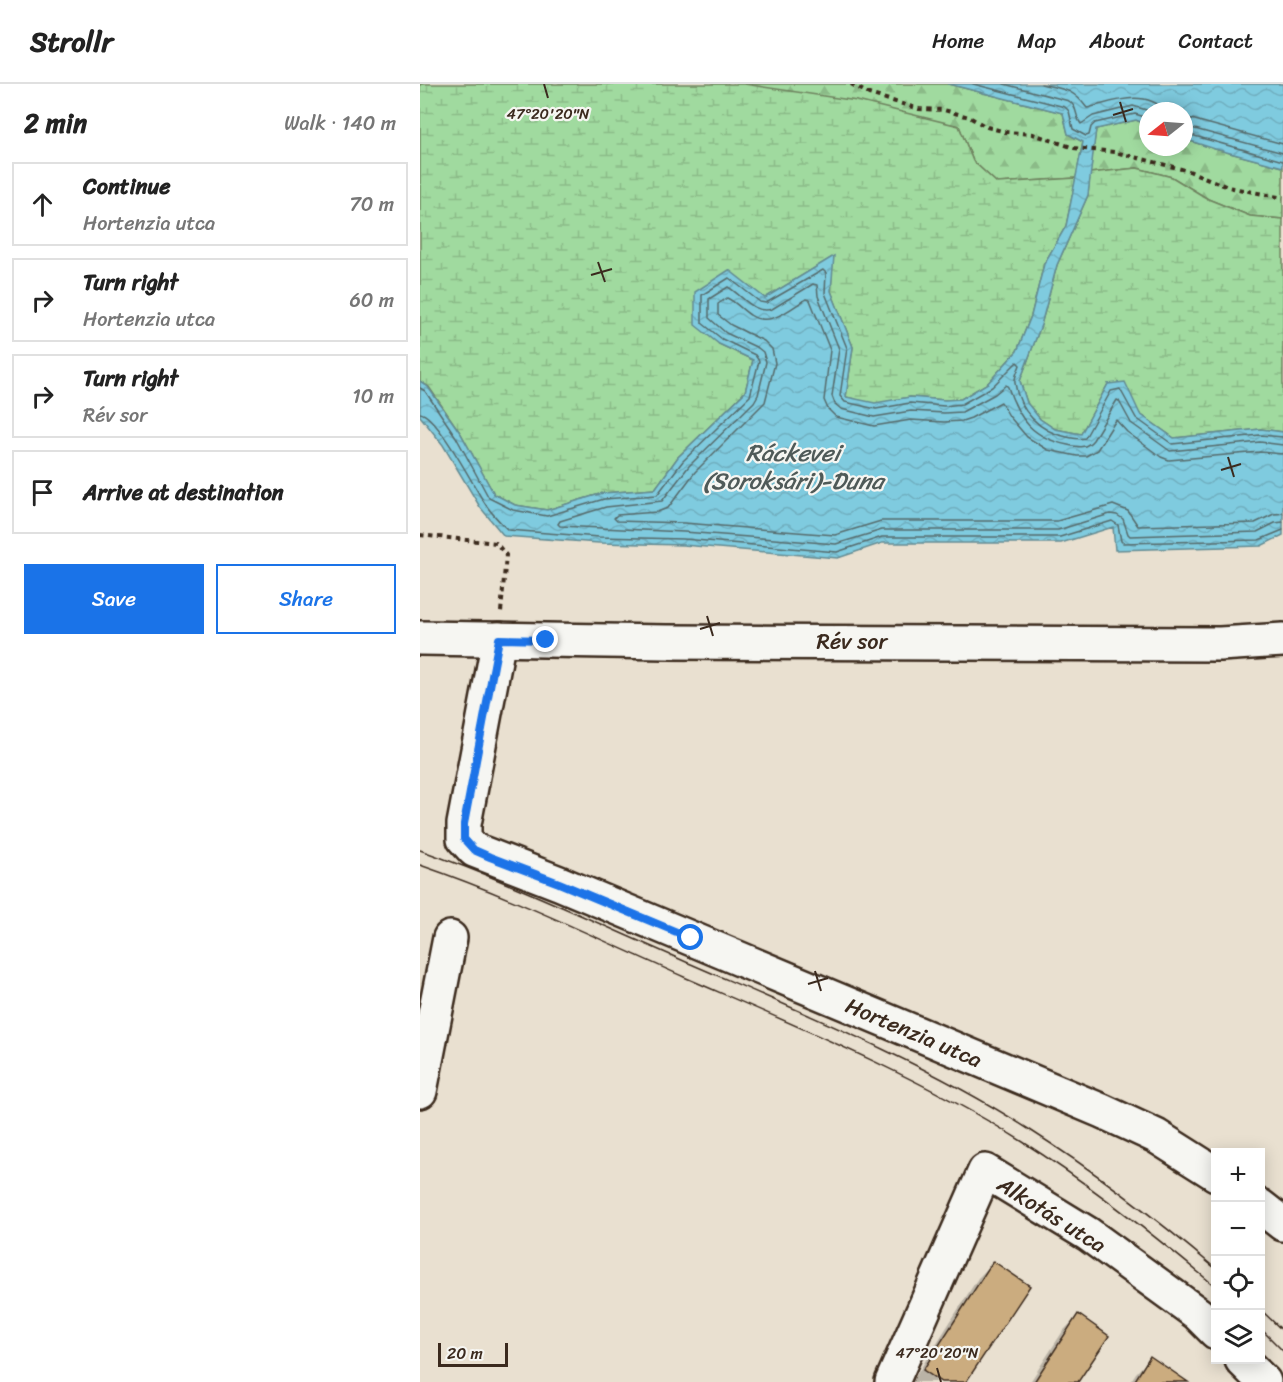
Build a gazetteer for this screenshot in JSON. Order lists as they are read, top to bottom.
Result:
{
  "streets": {
    "street": ["Rév sor", "Hortenzia utca", "Alkotás utca"]
  },
  "crossings": [
    ["Rév sor", "Hortenzia utca"]
  ],
  "water": ["Ráckevei (Soroksári)-Duna"],
  "scale_bar": "20 m",
  "north": "left",
  "page": {
    "header": "Strollr",
    "nav": [
      "Home",
      "Map",
      "About",
      "Contact"
    ],
    "heading": ["2 min", "Walk · 140 m"],
    "list": [
      ["Continue", "Hortenzia utca", "70 m"],
      ["Turn right", "Hortenzia utca", "60 m"],
      ["Turn right", "Rév sor", "10 m"],
      "Arrive at destination"
    ],
    "buttons": ["Save", "Share"],
    "map_buttons": ["+", "−"],
    "scale": "20 m"
  },
  "coordinates": ["47°20'20\"N"]
}
